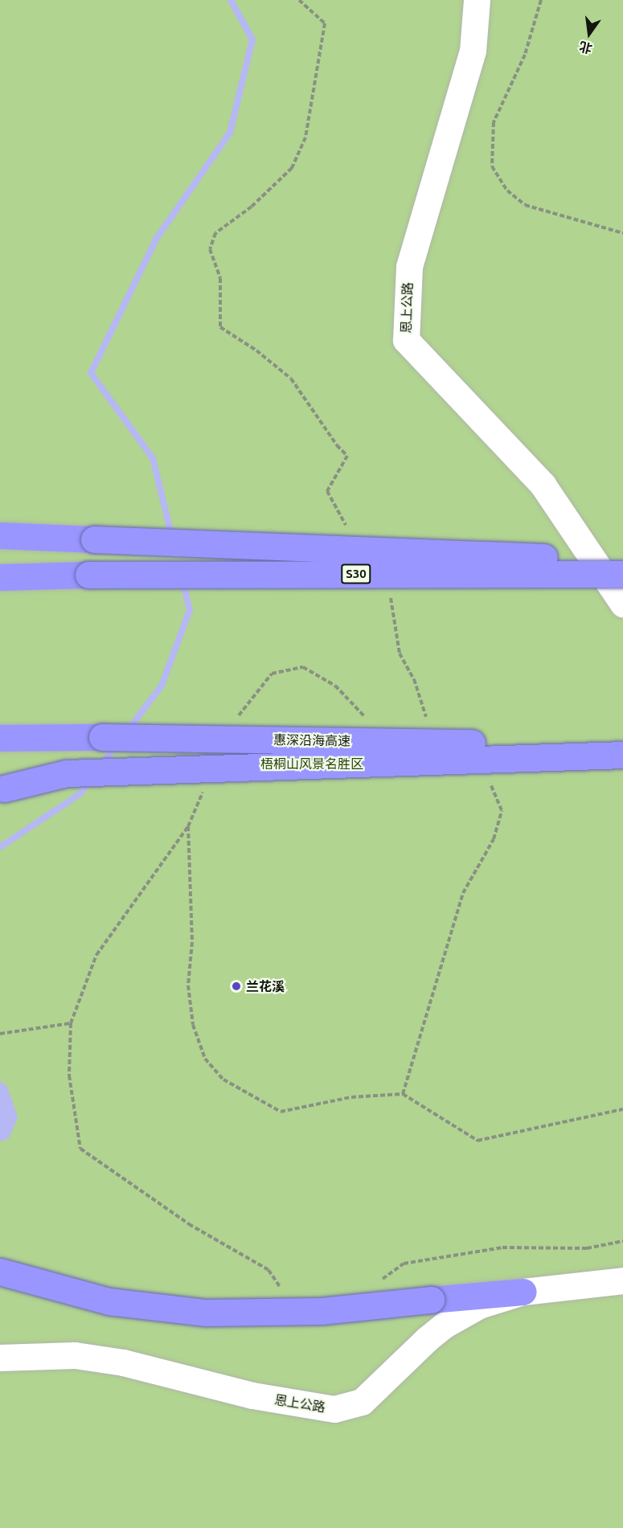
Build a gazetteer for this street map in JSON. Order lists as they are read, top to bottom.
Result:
{
  "streets": {
    "highway": ["S30", "惠深沿海高速"],
    "street": ["恩上公路"]
  },
  "parks": ["梧桐山风景名胜区"],
  "places": ["兰花溪"],
  "north": "bottom"
}
